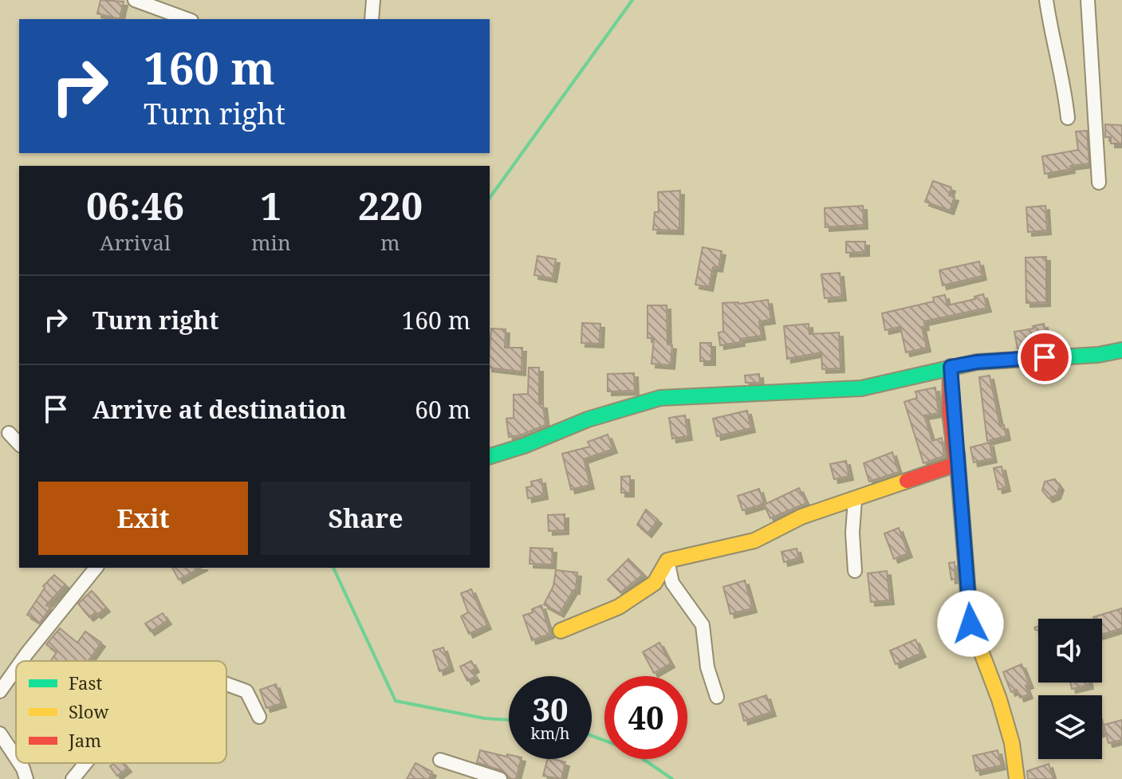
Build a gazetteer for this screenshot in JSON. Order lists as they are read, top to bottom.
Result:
{
  "legend": ["Fast", "Slow", "Jam"],
  "page": {
    "turn": ["160 m", "Turn right"],
    "eta": [
      "06:46",
      "Arrival",
      "1",
      "min",
      "220",
      "m"
    ],
    "list": [
      {
        "name": "Turn right",
        "value": "160 m"
      },
      {
        "name": "Arrive at destination",
        "value": "60 m"
      }
    ],
    "buttons": ["Exit", "Share"],
    "speed": "30 km/h",
    "limit": "40"
  }
}
